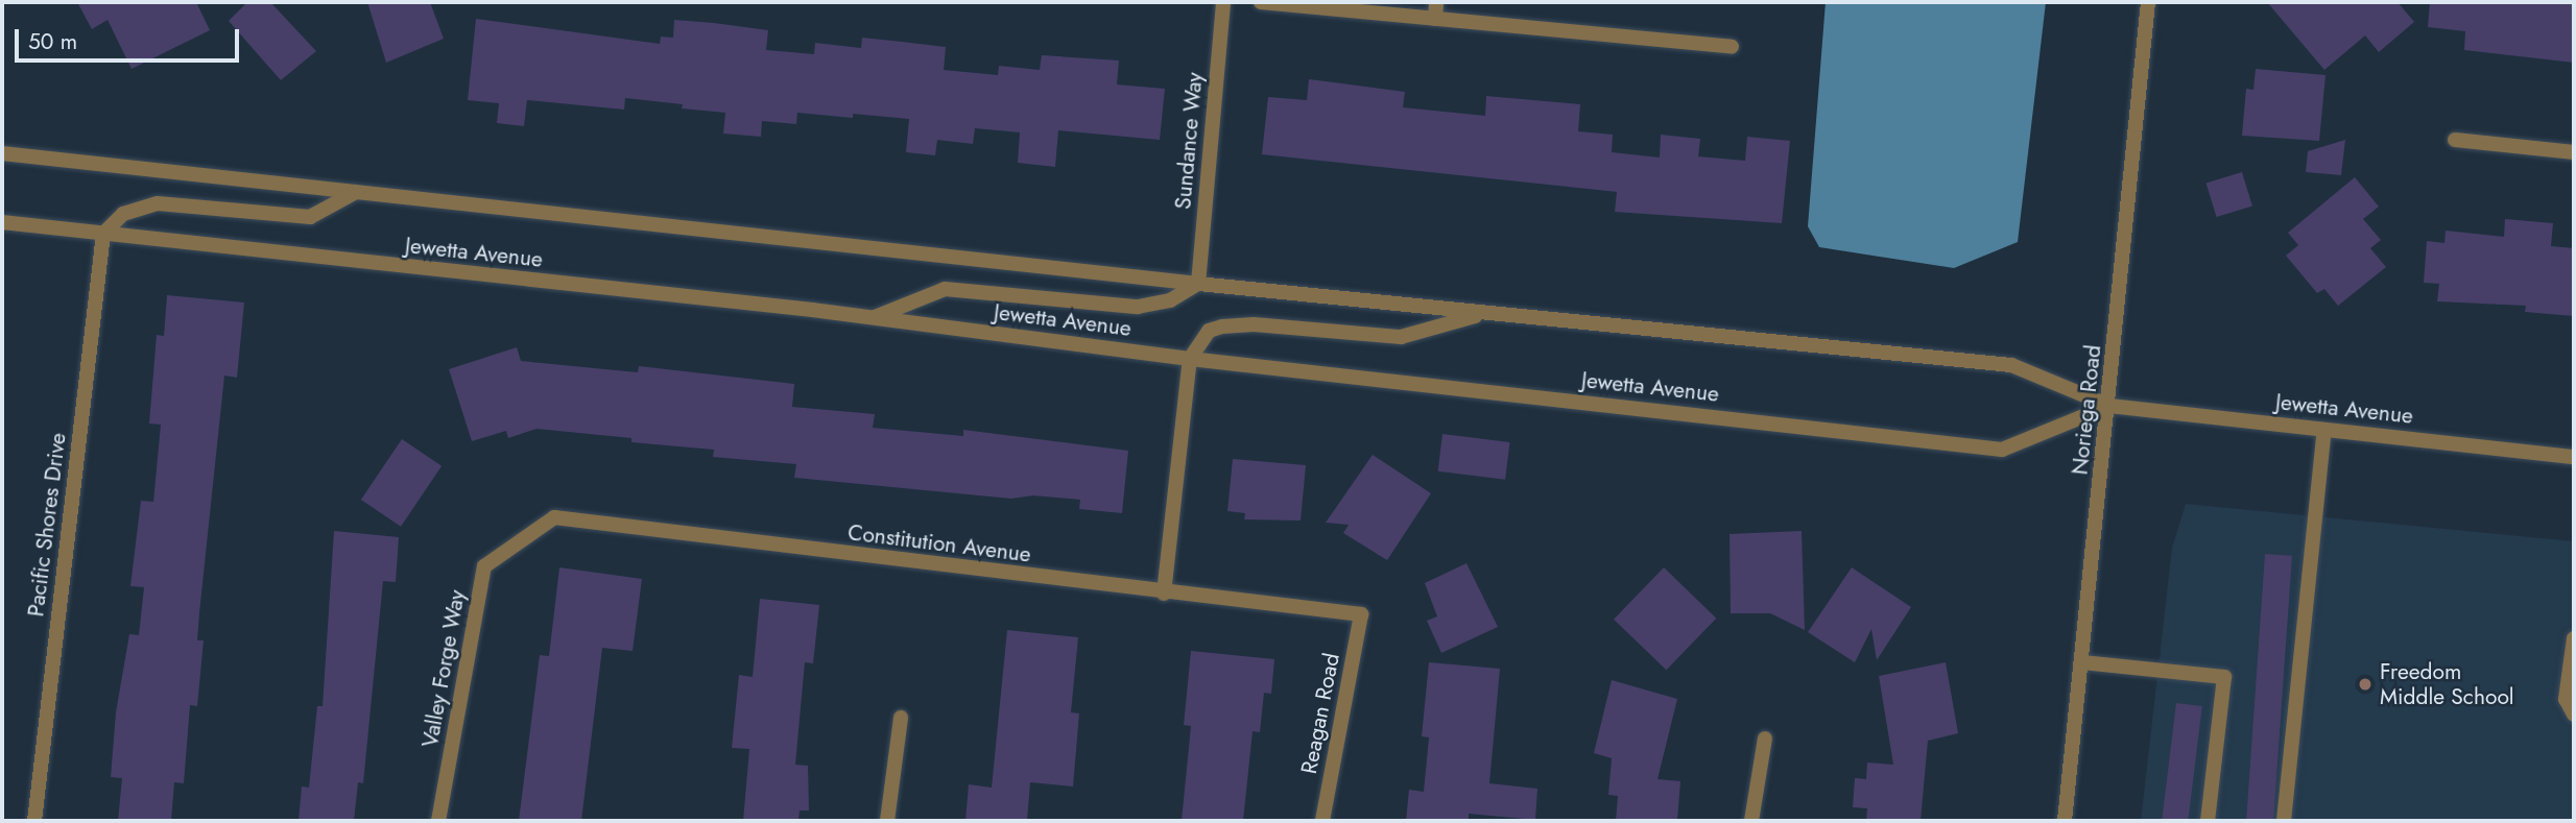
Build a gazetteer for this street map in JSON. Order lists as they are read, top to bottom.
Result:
{
  "streets": {
    "street": [
      "Sundance Way",
      "Jewetta Avenue",
      "Noriega Road",
      "Pacific Shores Drive",
      "Constitution Avenue",
      "Valley Forge Way",
      "Reagan Road"
    ]
  },
  "crossings": [
    ["Sundance Way", "Jewetta Avenue"],
    ["Jewetta Avenue", "Noriega Road"],
    ["Jewetta Avenue", "Pacific Shores Drive"],
    ["Constitution Avenue", "Valley Forge Way"],
    ["Constitution Avenue", "Reagan Road"]
  ],
  "places": ["Freedom Middle School"],
  "scale_bar": "50 m"
}
